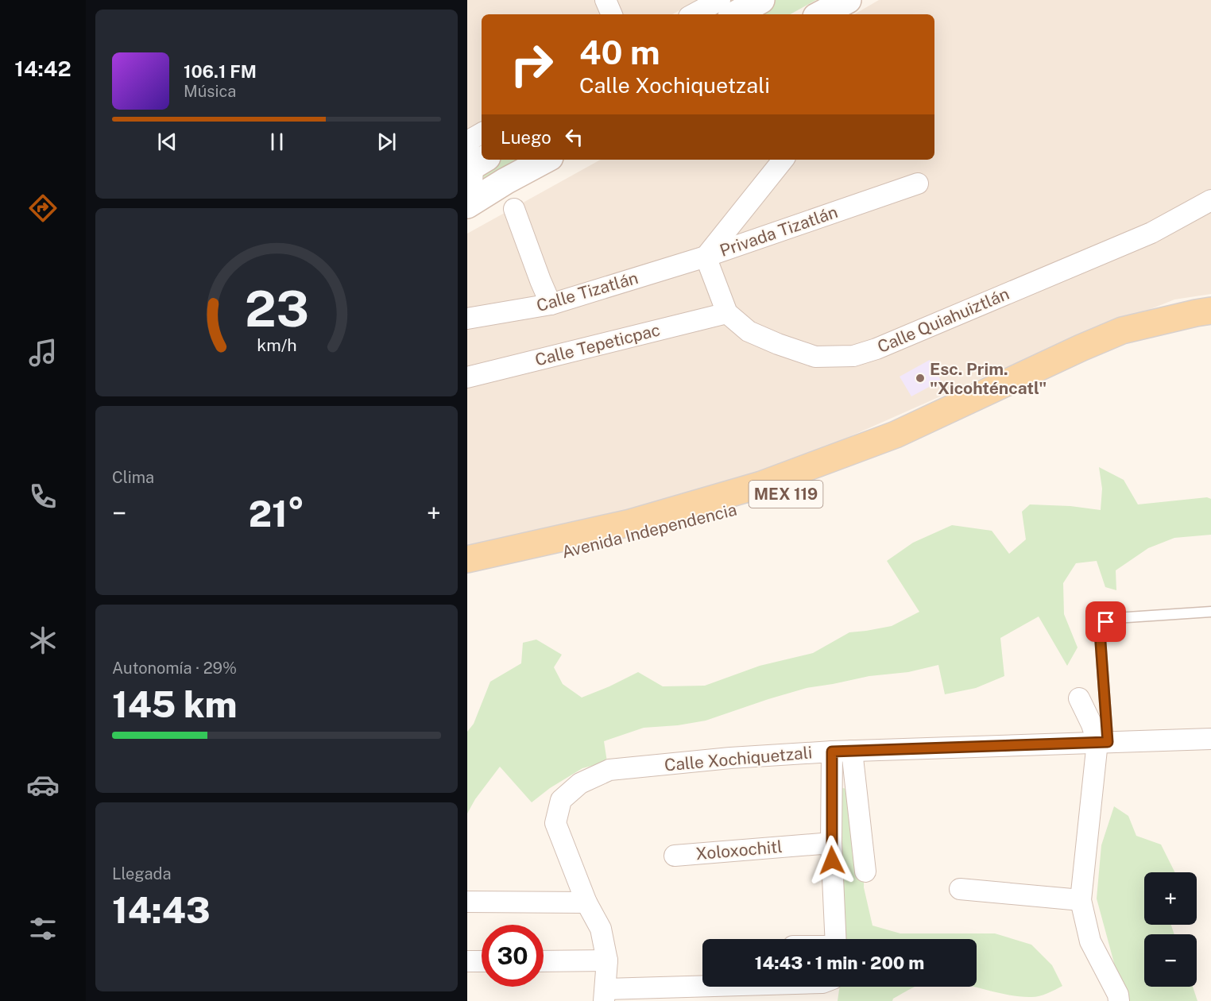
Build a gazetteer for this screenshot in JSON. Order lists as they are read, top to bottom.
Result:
{
  "streets": {
    "main road": ["MEX 119", "Avenida Independencia"],
    "street": [
      "Privada Tizatlán",
      "Calle Tizatlán",
      "Calle Quiahuiztlán",
      "Calle Tepeticpac",
      "Calle Xochiquetzali",
      "Xoloxochitl"
    ]
  },
  "crossings": [
    ["Privada Tizatlán", "Calle Tizatlán"],
    ["Privada Tizatlán", "Calle Quiahuiztlán"],
    ["Calle Tizatlán", "Calle Quiahuiztlán"],
    ["Calle Quiahuiztlán", "Calle Tepeticpac"]
  ],
  "places": ["Esc. Prim. \"Xicohténcatl\""],
  "page": {
    "tabs": "14:42",
    "turn": ["40 m", "Calle Xochiquetzali"],
    "song": ["106.1 FM", "Música"],
    "then": "Luego",
    "tile": [
      "Clima",
      ["Autonomía · 29%", "145 km"],
      ["Llegada", "14:43"]
    ],
    "heat": ["−", "21°", "+"],
    "map_buttons": ["+", "−"],
    "limit": "30",
    "trip": "14:43 · 1 min · 200 m",
    "gauge": ["23", "km/h"]
  }
}
